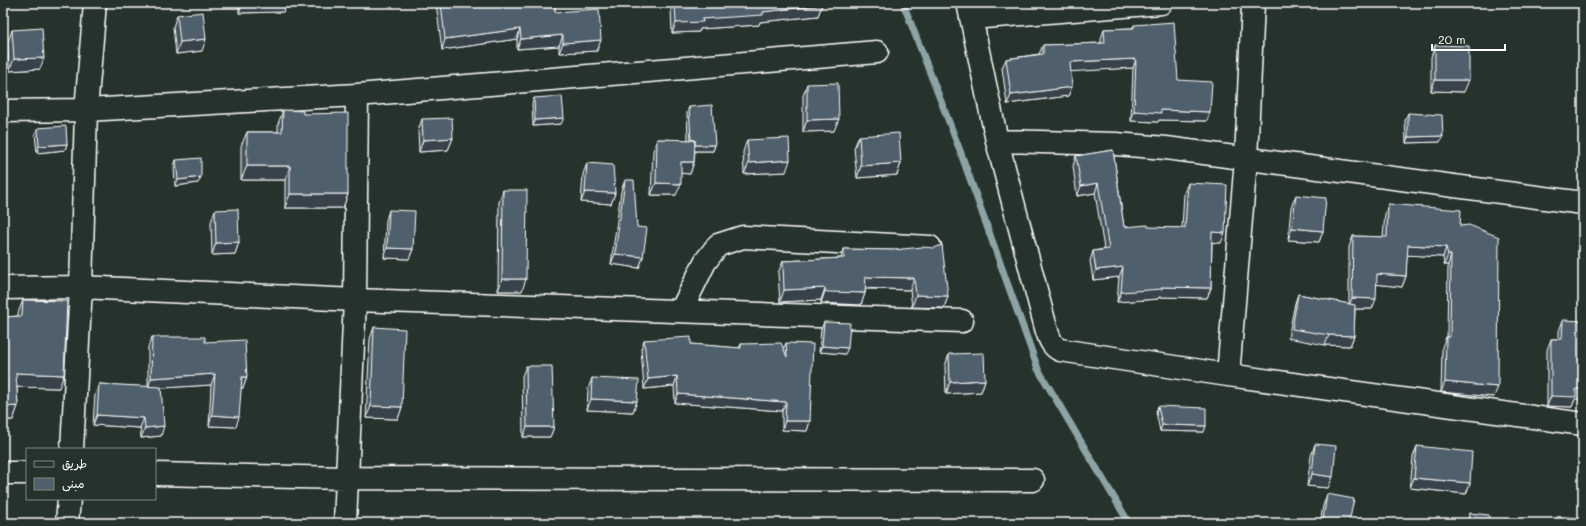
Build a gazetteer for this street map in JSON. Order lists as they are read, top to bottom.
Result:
{
  "legend": ["طريق", "مبنى"],
  "scale_bar": "20 m"
}
